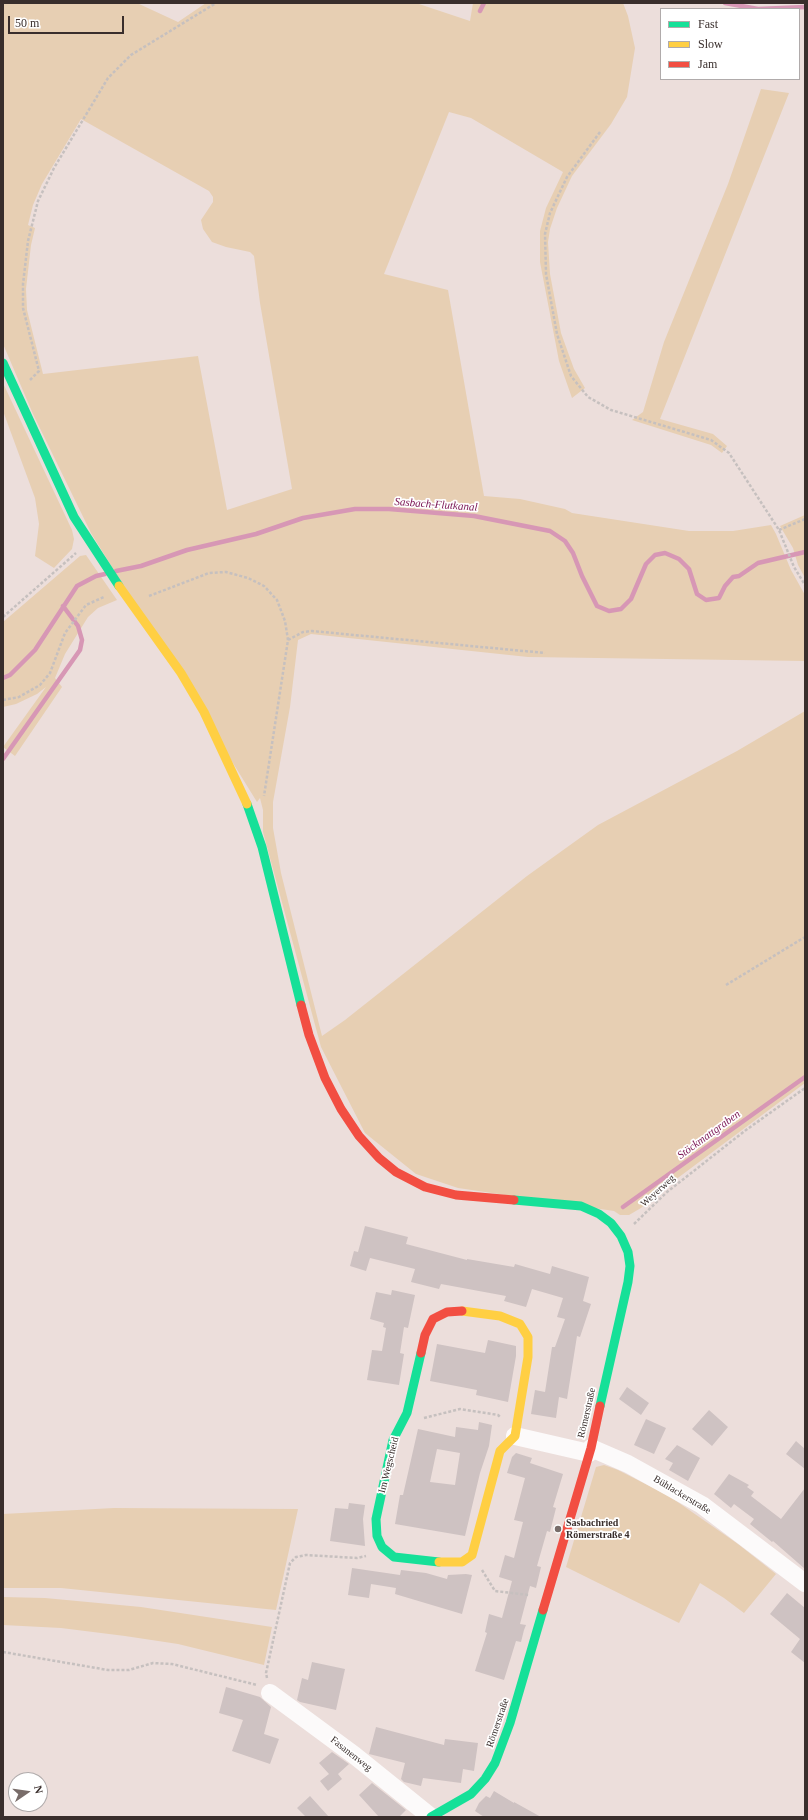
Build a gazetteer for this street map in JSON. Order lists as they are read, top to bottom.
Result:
{
  "streets": {
    "street": [
      "Römerstraße",
      "Im Wegscheid",
      "Bühlackerstraße",
      "Fasanenweg"
    ],
    "path": ["Weyerweg"]
  },
  "crossings": [
    ["Weyerweg", "Römerstraße"],
    ["Römerstraße", "Bühlackerstraße"],
    ["Römerstraße", "Fasanenweg"]
  ],
  "water": ["Sasbach-Flutkanal", "Stöckmattgraben"],
  "places": ["Sasbachried Römerstraße 4"],
  "legend": ["Fast", "Slow", "Jam"],
  "scale_bar": "50 m",
  "north": "right"
}
